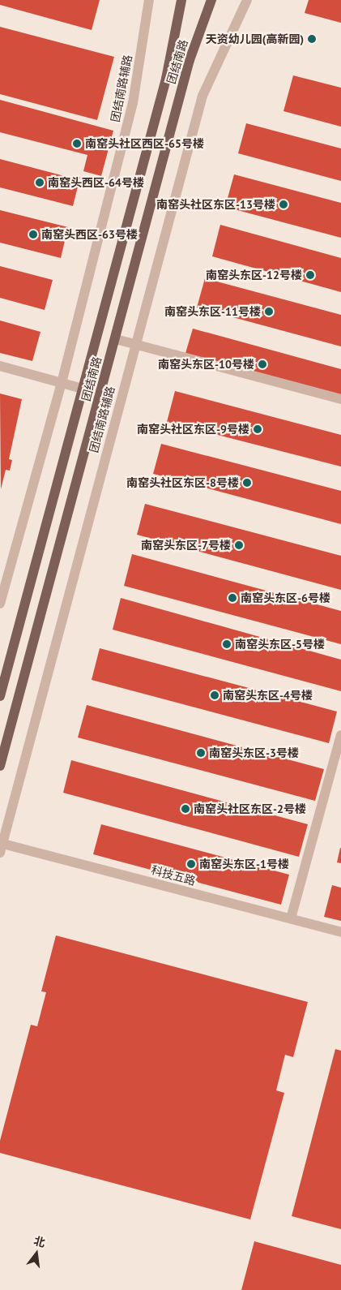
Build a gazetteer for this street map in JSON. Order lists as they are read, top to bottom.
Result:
{
  "streets": {
    "main road": ["团结南路"],
    "street": ["团结南路辅路", "科技五路"]
  },
  "crossings": [
    ["团结南路辅路", "科技五路"]
  ],
  "places": [
    "天资幼儿园(高新园)",
    "南窑头社区西区-65号楼",
    "南窑头西区-64号楼",
    "南窑头社区东区-13号楼",
    "南窑头西区-63号楼",
    "南窑头东区-12号楼",
    "南窑头东区-11号楼",
    "南窑头东区-10号楼",
    "南窑头社区东区-9号楼",
    "南窑头社区东区-8号楼",
    "南窑头东区-7号楼",
    "南窑头东区-6号楼",
    "南窑头东区-5号楼",
    "南窑头东区-4号楼",
    "南窑头东区-3号楼",
    "南窑头社区东区-2号楼",
    "南窑头东区-1号楼"
  ],
  "north": "top"
}
